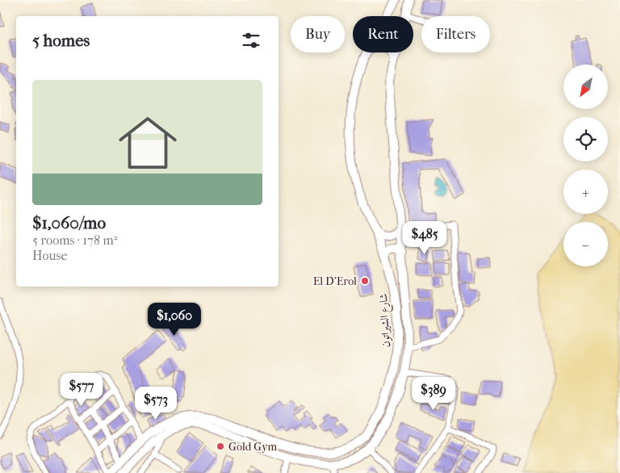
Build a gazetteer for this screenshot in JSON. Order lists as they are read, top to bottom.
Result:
{
  "streets": {
    "street": ["شارع الشيراتون"]
  },
  "places": ["El D'Erol", "Gold Gym"],
  "north": "bottom left",
  "page": {
    "chip": ["Buy", "Rent", "Filters"],
    "heading": "5 homes",
    "map_buttons": ["+", "−"],
    "list": [
      {
        "name": "$1,060/mo",
        "note": "5 rooms · 178 m² · House"
      }
    ],
    "price": [
      "$485",
      "$1,060",
      "$577",
      "$389",
      "$573"
    ]
  }
}
